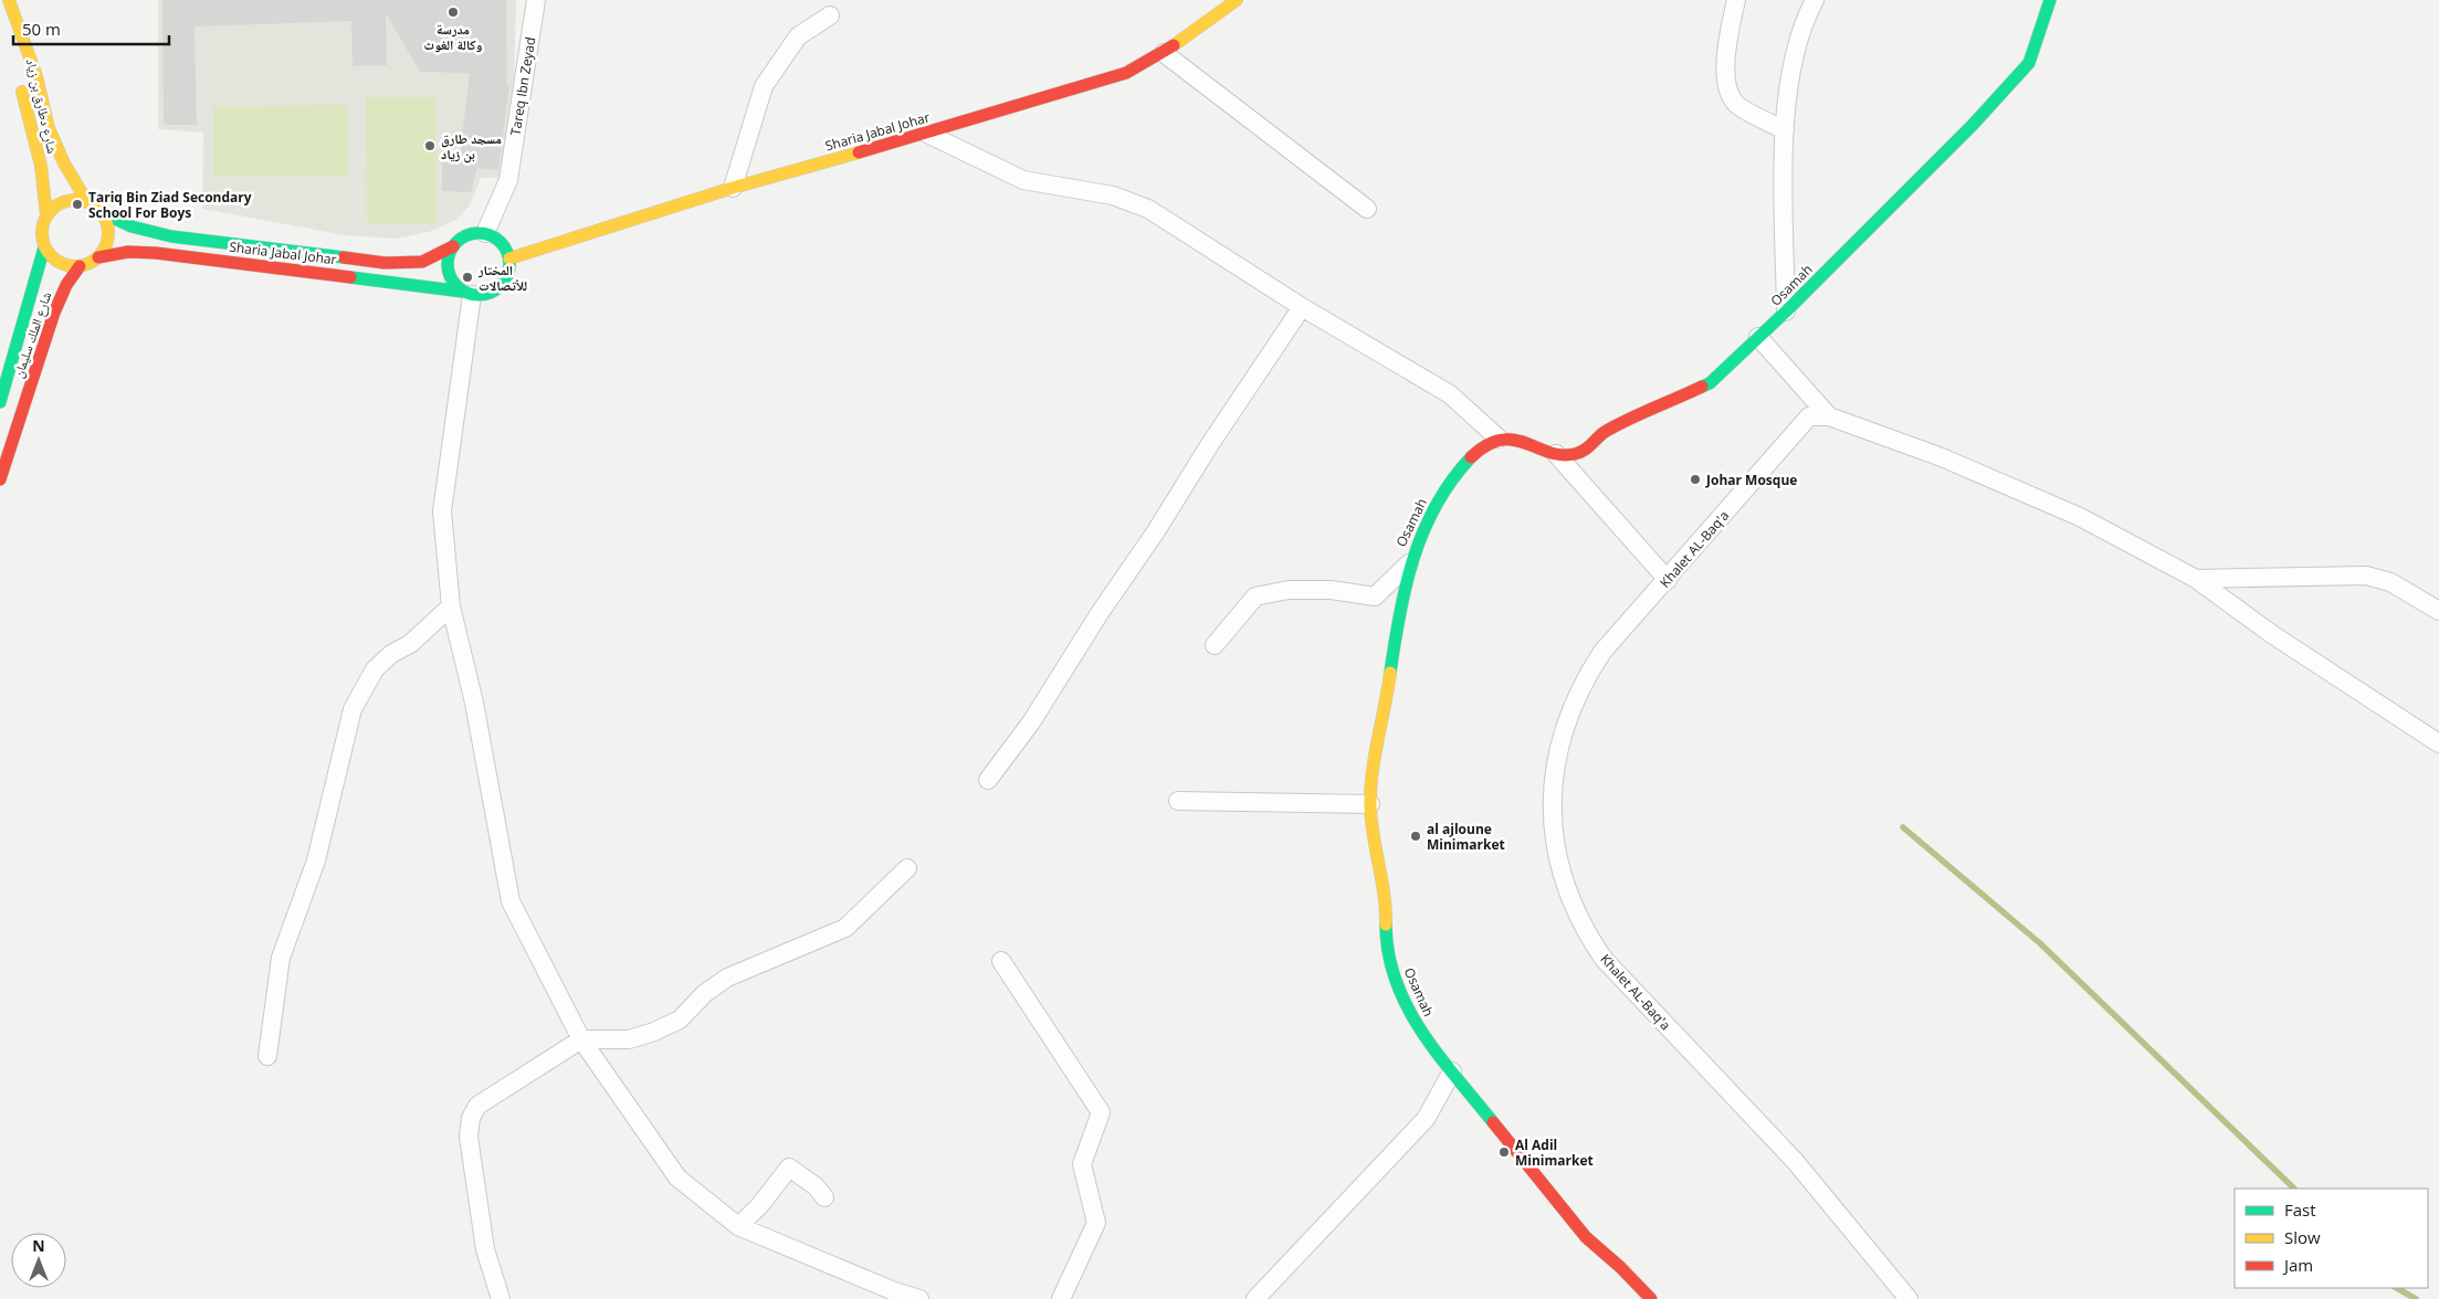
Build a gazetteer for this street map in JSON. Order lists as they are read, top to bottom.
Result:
{
  "streets": {
    "street": [
      "Tareq Ibn Zeyad",
      "شارع دطارق بن زياد",
      "Sharia Jabal Johar",
      "Osamah",
      "شارع الملك سليمان",
      "Khalet AL-Baq'a"
    ]
  },
  "crossings": [
    ["Tareq Ibn Zeyad", "Sharia Jabal Johar"],
    ["شارع دطارق بن زياد", "Sharia Jabal Johar"],
    ["شارع دطارق بن زياد", "شارع الملك سليمان"],
    ["Sharia Jabal Johar", "شارع الملك سليمان"]
  ],
  "places": [
    "مدرسة وكالة الغوث",
    "مسجد طارق بن زياد",
    "Tariq Bin Ziad Secondary School For Boys",
    "المختار للأتصالات",
    "Johar Mosque",
    "al ajloune Minimarket",
    "Al Adil Minimarket"
  ],
  "legend": ["Fast", "Slow", "Jam"],
  "scale_bar": "50 m",
  "north": "top"
}
